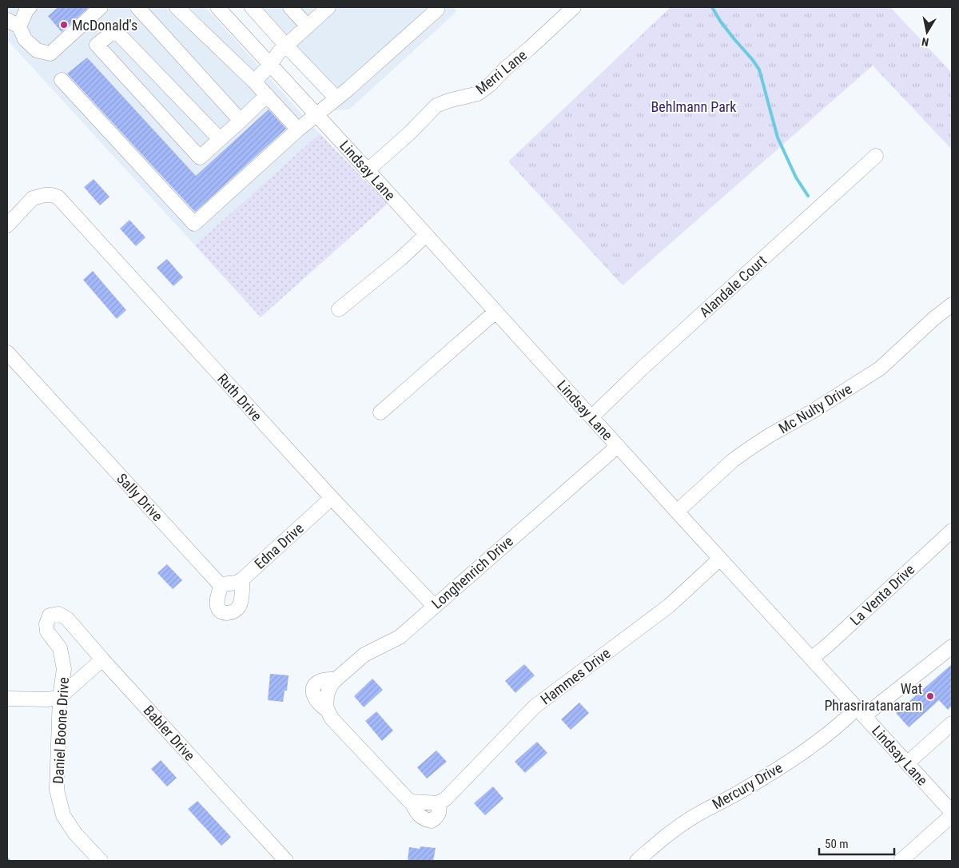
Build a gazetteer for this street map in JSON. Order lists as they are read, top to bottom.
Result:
{
  "streets": {
    "street": [
      "Merri Lane",
      "Lindsay Lane",
      "Alandale Court",
      "Ruth Drive",
      "Mc Nulty Drive",
      "Sally Drive",
      "Edna Drive",
      "Longhenrich Drive",
      "La Venta Drive",
      "Hammes Drive",
      "Daniel Boone Drive",
      "Babler Drive",
      "Mercury Drive"
    ]
  },
  "crossings": [
    ["Merri Lane", "Lindsay Lane"],
    ["Lindsay Lane", "Alandale Court"],
    ["Lindsay Lane", "Mc Nulty Drive"],
    ["Lindsay Lane", "Longhenrich Drive"],
    ["Lindsay Lane", "La Venta Drive"],
    ["Lindsay Lane", "Hammes Drive"],
    ["Lindsay Lane", "Mercury Drive"],
    ["Ruth Drive", "Edna Drive"],
    ["Ruth Drive", "Longhenrich Drive"],
    ["Sally Drive", "Edna Drive"],
    ["Longhenrich Drive", "Hammes Drive"],
    ["Daniel Boone Drive", "Babler Drive"]
  ],
  "parks": ["Behlmann Park"],
  "places": ["McDonald's", "Wat Phrasriratanaram"],
  "scale_bar": "50 m",
  "north": "bottom"
}
